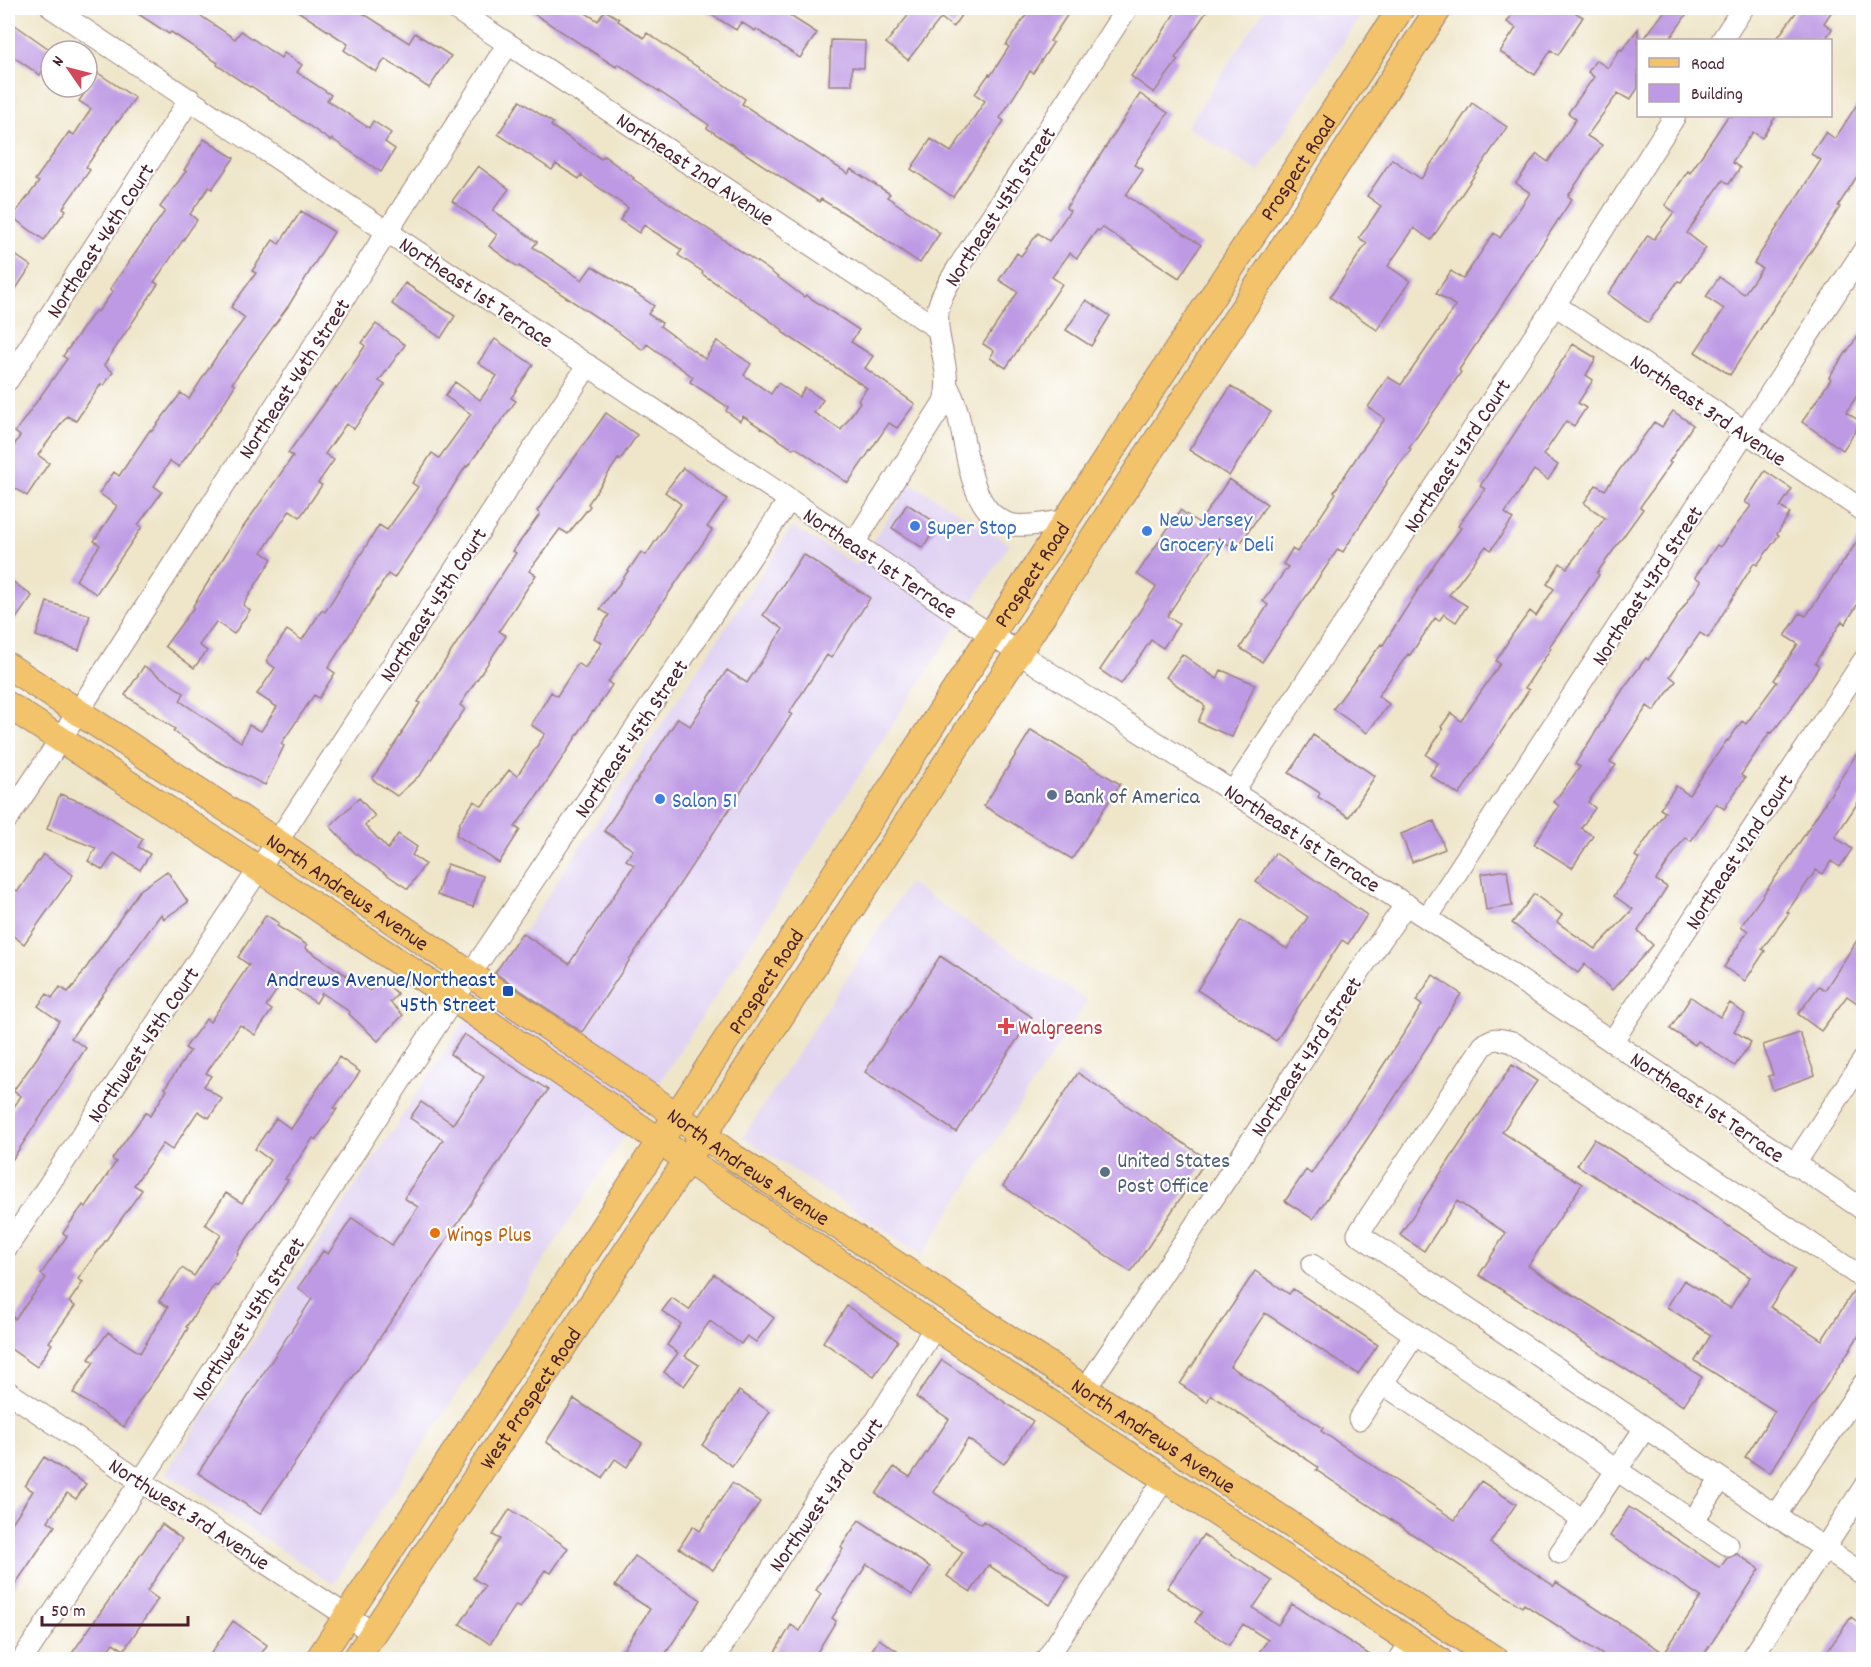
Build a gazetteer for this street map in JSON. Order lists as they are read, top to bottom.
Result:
{
  "streets": {
    "main road": ["Prospect Road", "North Andrews Avenue", "West Prospect Road"],
    "street": [
      "Northeast 2nd Avenue",
      "Northeast 45th Street",
      "Northeast 46th Court",
      "Northeast 1st Terrace",
      "Northeast 46th Street",
      "Northeast 3rd Avenue",
      "Northeast 43rd Court",
      "Northeast 43rd Street",
      "Northeast 45th Court",
      "Northeast 42nd Court",
      "Northwest 45th Court",
      "Northwest 45th Street",
      "Northwest 43rd Court",
      "Northwest 3rd Avenue"
    ]
  },
  "crossings": [
    ["Prospect Road", "Northeast 1st Terrace"],
    ["Prospect Road", "North Andrews Avenue"],
    ["Prospect Road", "West Prospect Road"],
    ["Northeast 2nd Avenue", "Northeast 45th Street"],
    ["Northeast 2nd Avenue", "Northeast 46th Street"],
    ["Northeast 45th Street", "Northeast 1st Terrace"],
    ["Northeast 45th Street", "North Andrews Avenue"],
    ["Northeast 45th Street", "Northwest 45th Street"],
    ["Northeast 46th Court", "Northeast 1st Terrace"],
    ["Northeast 1st Terrace", "Northeast 46th Street"],
    ["Northeast 1st Terrace", "Northeast 43rd Court"],
    ["Northeast 1st Terrace", "Northeast 43rd Street"],
    ["Northeast 1st Terrace", "Northeast 45th Court"],
    ["Northeast 1st Terrace", "Northeast 42nd Court"],
    ["Northeast 46th Street", "North Andrews Avenue"],
    ["Northeast 3rd Avenue", "Northeast 43rd Court"],
    ["Northeast 3rd Avenue", "Northeast 43rd Street"],
    ["Northeast 43rd Street", "North Andrews Avenue"],
    ["Northeast 45th Court", "North Andrews Avenue"],
    ["Northeast 45th Court", "Northwest 45th Court"],
    ["North Andrews Avenue", "Northwest 45th Court"],
    ["North Andrews Avenue", "Northwest 45th Street"],
    ["North Andrews Avenue", "West Prospect Road"],
    ["North Andrews Avenue", "Northwest 43rd Court"],
    ["Northwest 45th Street", "Northwest 3rd Avenue"],
    ["West Prospect Road", "Northwest 3rd Avenue"]
  ],
  "places": {
    "other": [
      "Super Stop",
      "New Jersey Grocery & Deli",
      "Bank of America",
      "Salon 51",
      "United States Post Office",
      "Wings Plus"
    ],
    "transit": ["Andrews Avenue/Northeast 45th Street"],
    "health": ["Walgreens"]
  },
  "legend": ["Road", "Building"],
  "scale_bar": "50 m",
  "north": "top left"
}
